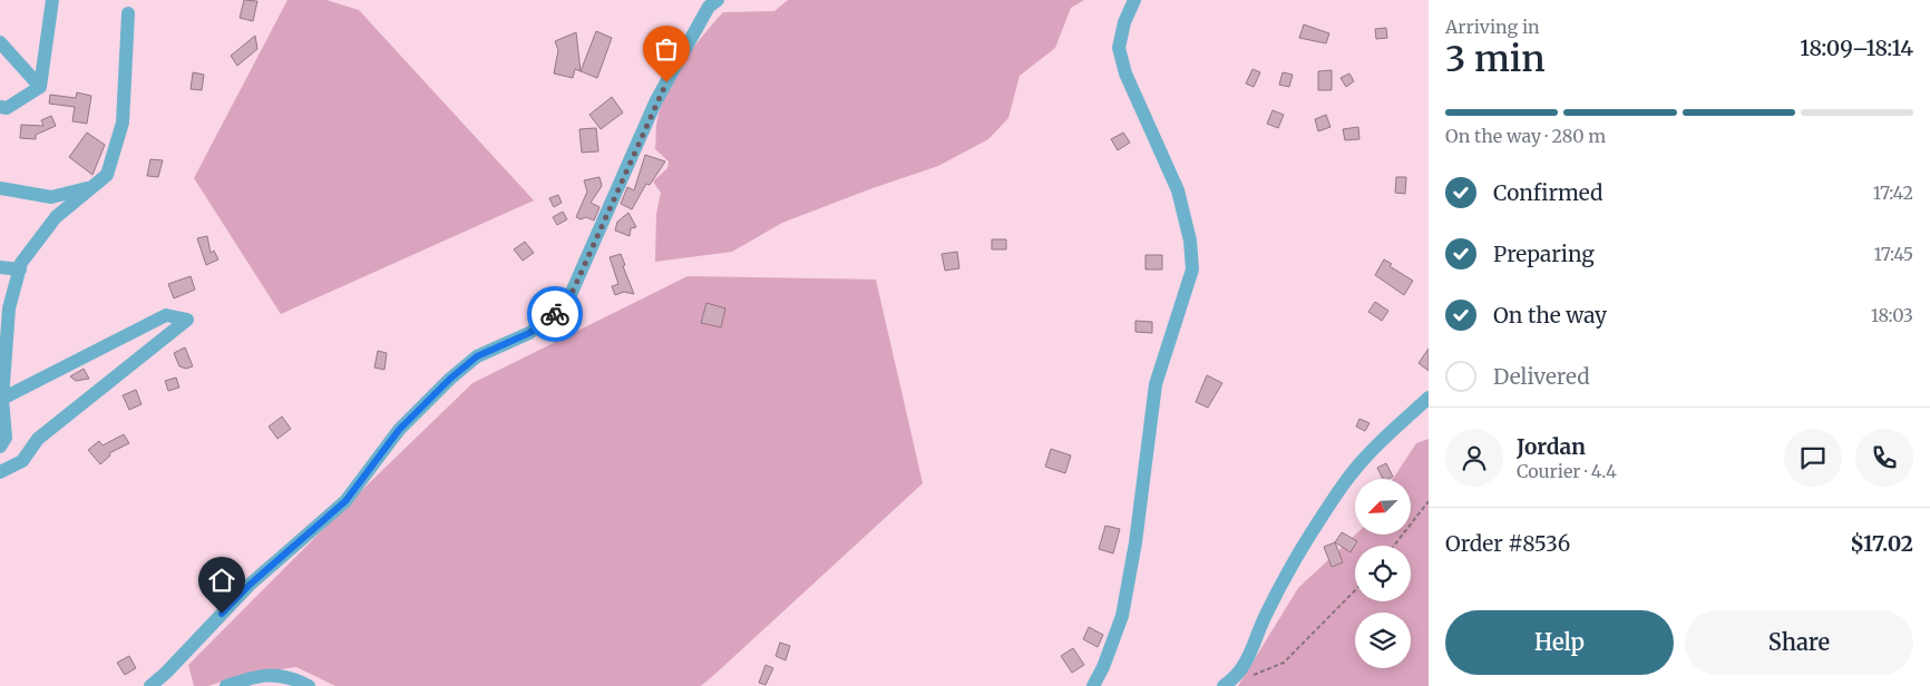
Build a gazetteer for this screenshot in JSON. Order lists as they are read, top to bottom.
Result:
{
  "north": "bottom left",
  "page": {
    "heading": ["3 min", "Arriving in", "18:09–18:14"],
    "panel": [
      "Jordan",
      "Courier · 4.4",
      "Order #8536",
      "$17.02"
    ],
    "bar": "On the way · 280 m",
    "list": [
      ["Confirmed", "17:42"],
      ["Preparing", "17:45"],
      ["On the way", "18:03"],
      "Delivered"
    ],
    "buttons": ["Help", "Share"]
  }
}
